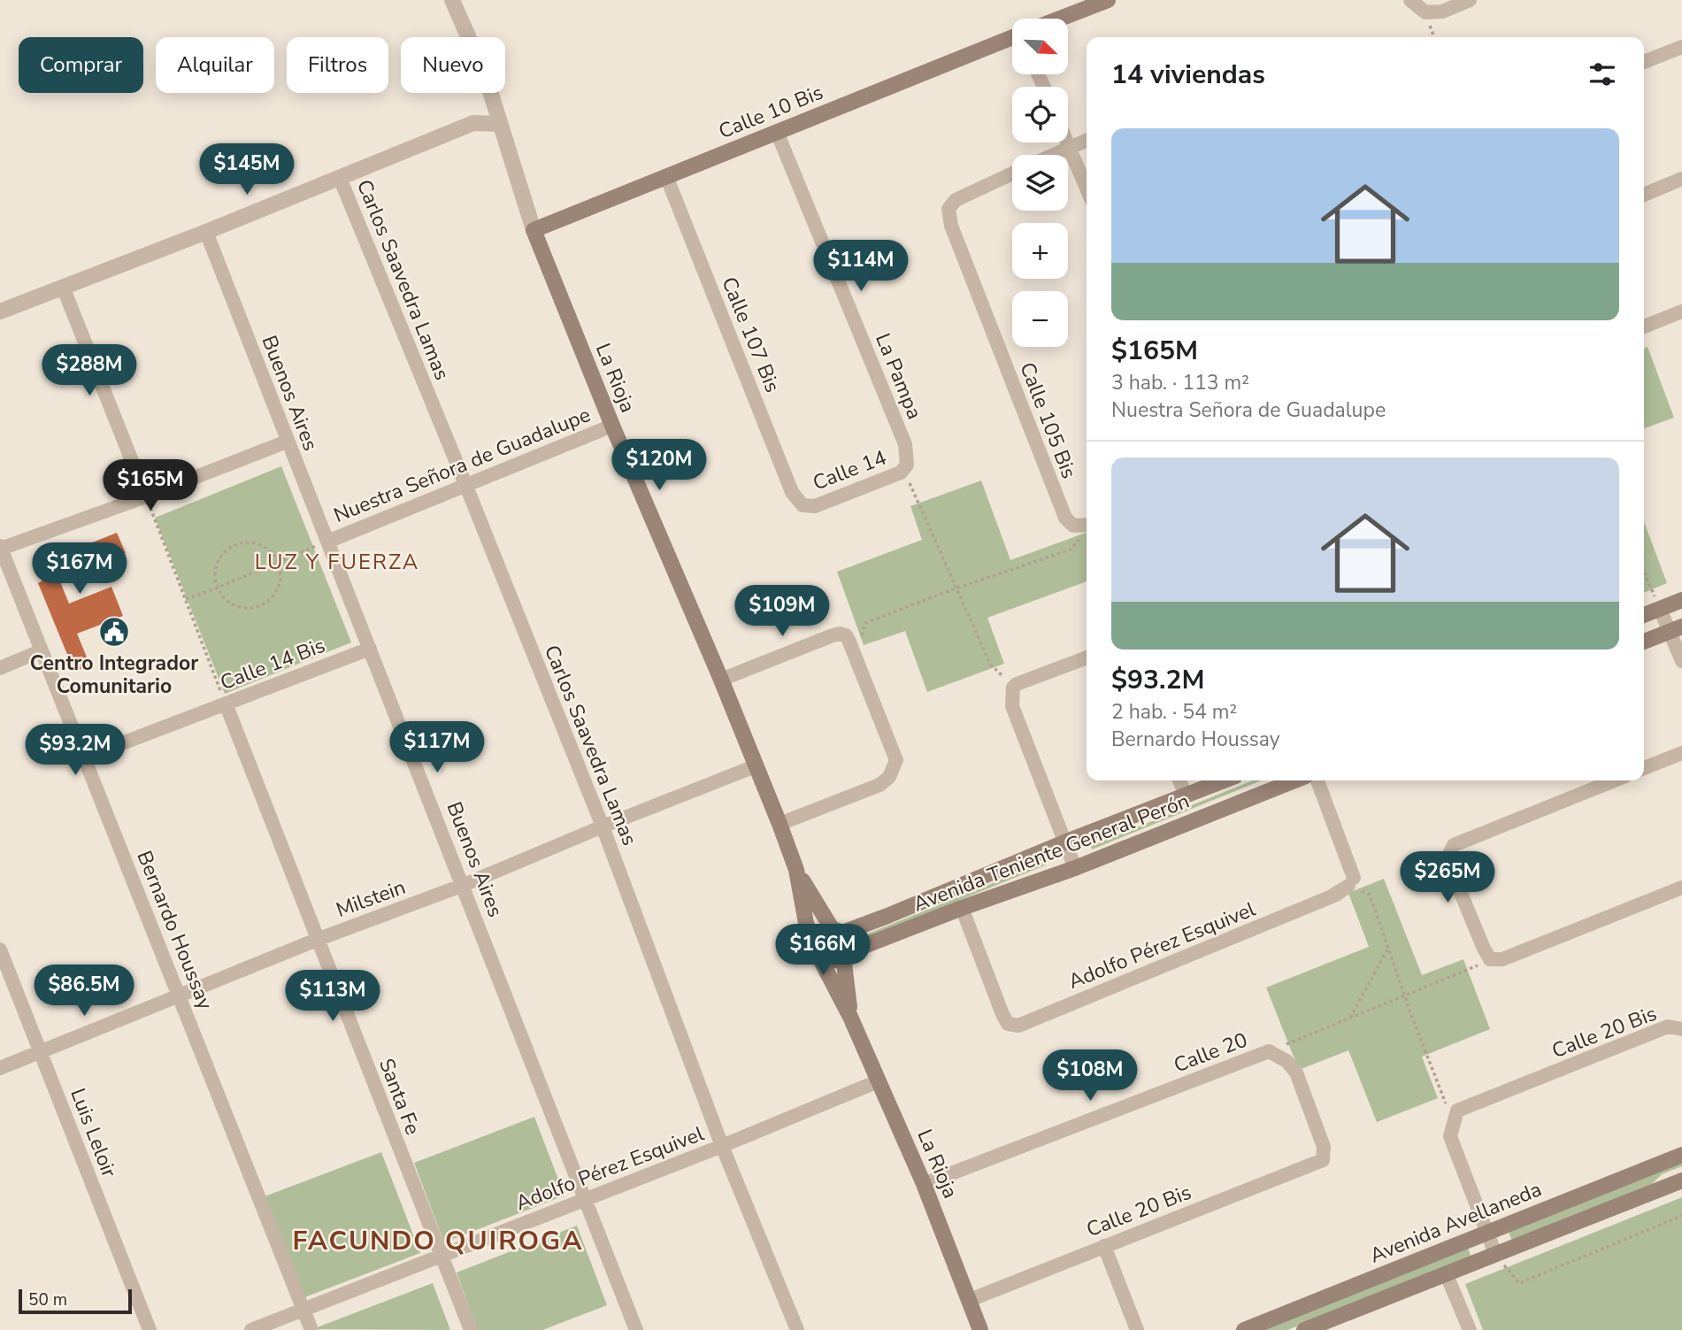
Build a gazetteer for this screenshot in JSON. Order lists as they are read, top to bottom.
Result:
{
  "streets": {
    "main road": [
      "Calle 10 Bis",
      "La Rioja",
      "Avenida Teniente General Perón",
      "Avenida Avellaneda"
    ],
    "street": [
      "Carlos Saavedra Lamas",
      "Calle 107 Bis",
      "La Pampa",
      "Buenos Aires",
      "Calle 105 Bis",
      "Nuestra Señora de Guadalupe",
      "Calle 14",
      "Calle 14 Bis",
      "Milstein",
      "Bernardo Houssay",
      "Adolfo Pérez Esquivel",
      "Calle 20 Bis",
      "Calle 20",
      "Santa Fe",
      "Luis Leloir"
    ]
  },
  "crossings": [
    ["Calle 10 Bis", "Calle 107 Bis"],
    ["Calle 10 Bis", "La Pampa"],
    ["Calle 10 Bis", "La Rioja"],
    ["Carlos Saavedra Lamas", "Nuestra Señora de Guadalupe"],
    ["Carlos Saavedra Lamas", "Milstein"],
    ["Carlos Saavedra Lamas", "Adolfo Pérez Esquivel"],
    ["Calle 107 Bis", "Calle 14"],
    ["La Pampa", "Calle 14"],
    ["La Rioja", "Nuestra Señora de Guadalupe"],
    ["La Rioja", "Avenida Teniente General Perón"],
    ["La Rioja", "Milstein"],
    ["La Rioja", "Adolfo Pérez Esquivel"],
    ["La Rioja", "Calle 20 Bis"],
    ["La Rioja", "Calle 20"],
    ["Buenos Aires", "Nuestra Señora de Guadalupe"],
    ["Buenos Aires", "Calle 14 Bis"],
    ["Buenos Aires", "Milstein"],
    ["Buenos Aires", "Adolfo Pérez Esquivel"],
    ["Calle 14 Bis", "Bernardo Houssay"],
    ["Calle 14 Bis", "Santa Fe"],
    ["Avenida Teniente General Perón", "Adolfo Pérez Esquivel"],
    ["Milstein", "Bernardo Houssay"],
    ["Milstein", "Santa Fe"],
    ["Milstein", "Luis Leloir"],
    ["Bernardo Houssay", "Adolfo Pérez Esquivel"],
    ["Adolfo Pérez Esquivel", "Santa Fe"],
    ["Calle 20 Bis", "Calle 20"]
  ],
  "districts": ["LUZ Y FUERZA", "FACUNDO QUIROGA"],
  "places": {
    "public building": ["Centro Integrador Comunitario"]
  },
  "scale_bar": "50 m",
  "north": "bottom right",
  "page": {
    "map_buttons": ["+", "−"],
    "chip": [
      "Comprar",
      "Alquilar",
      "Filtros",
      "Nuevo"
    ],
    "heading": "14 viviendas",
    "list": [
      {
        "name": "$165M",
        "note": "3 hab. · 113 m² · Nuestra Señora de Guadalupe"
      },
      {
        "name": "$93.2M",
        "note": "2 hab. · 54 m² · Bernardo Houssay"
      }
    ],
    "price": [
      "$145M",
      "$114M",
      "$288M",
      "$120M",
      "$165M",
      "$167M",
      "$109M",
      "$117M",
      "$93.2M",
      "$265M",
      "$166M",
      "$86.5M",
      "$113M",
      "$108M"
    ],
    "scale": "50 m"
  }
}
